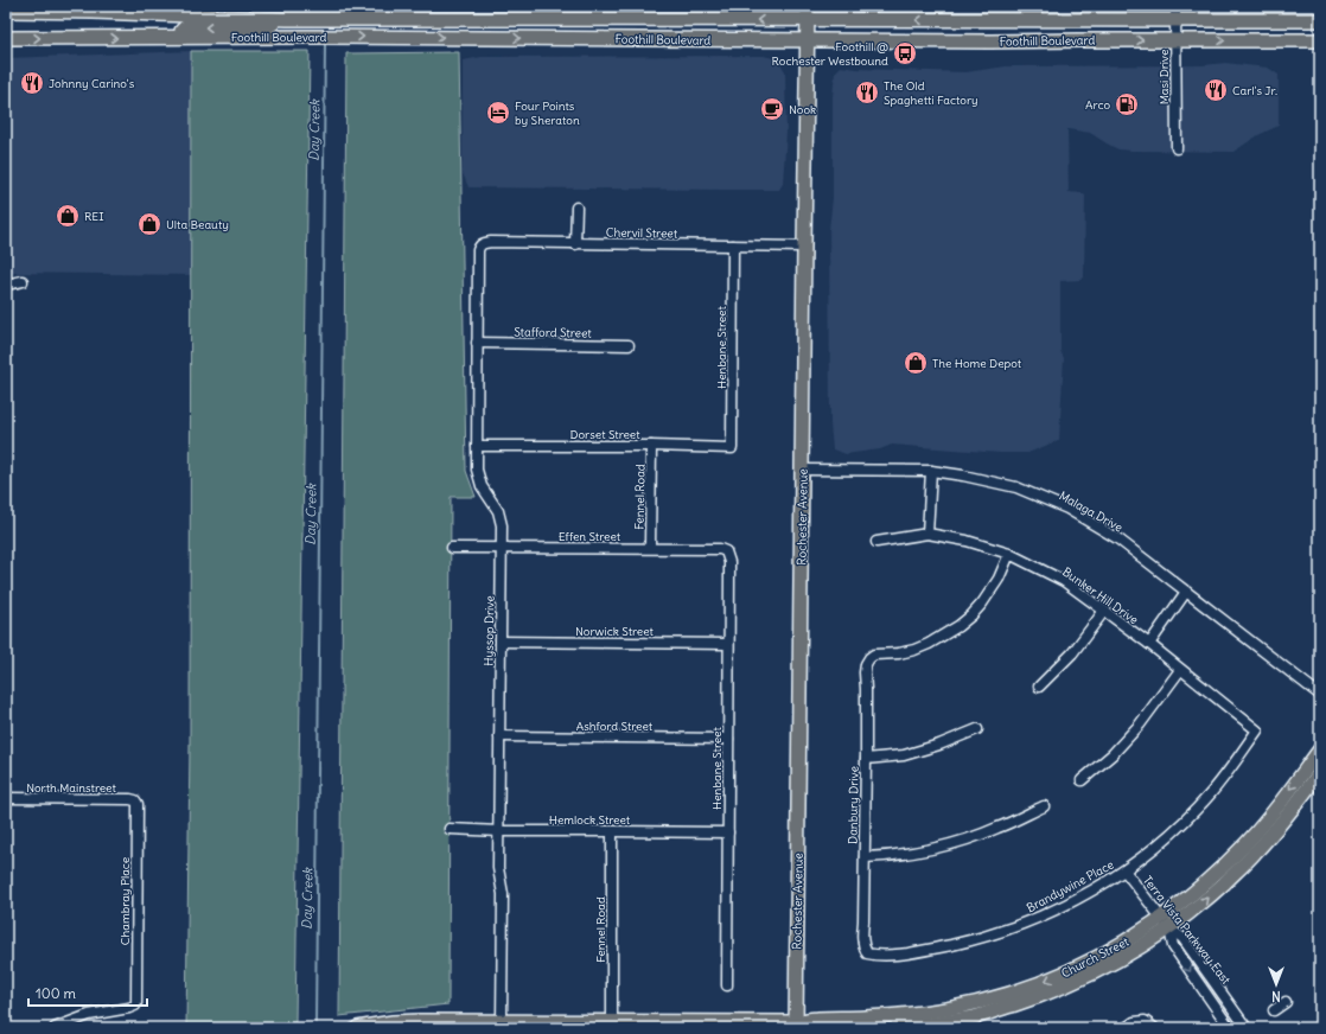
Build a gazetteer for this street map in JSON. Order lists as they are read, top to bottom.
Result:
{
  "streets": {
    "main road": ["Foothill Boulevard", "Rochester Avenue", "Church Street"],
    "street": [
      "Masi Drive",
      "Chervil Street",
      "Stafford Street",
      "Henbane Street",
      "Dorset Street",
      "Fennel Road",
      "Malaga Drive",
      "Effen Street",
      "Bunker Hill Drive",
      "Hyssop Drive",
      "Norwick Street",
      "Ashford Street",
      "North Mainstreet",
      "Danbury Drive",
      "Hemlock Street",
      "Brandywine Place",
      "Chambray Place",
      "Terra Vista Parkway East"
    ]
  },
  "crossings": [
    ["Foothill Boulevard", "Masi Drive"],
    ["Foothill Boulevard", "Rochester Avenue"],
    ["Chervil Street", "Henbane Street"],
    ["Chervil Street", "Rochester Avenue"],
    ["Chervil Street", "Hyssop Drive"],
    ["Stafford Street", "Hyssop Drive"],
    ["Henbane Street", "Dorset Street"],
    ["Henbane Street", "Effen Street"],
    ["Henbane Street", "Norwick Street"],
    ["Henbane Street", "Ashford Street"],
    ["Henbane Street", "Hemlock Street"],
    ["Dorset Street", "Fennel Road"],
    ["Dorset Street", "Hyssop Drive"],
    ["Fennel Road", "Effen Street"],
    ["Fennel Road", "Hemlock Street"],
    ["Fennel Road", "Church Street"],
    ["Malaga Drive", "Rochester Avenue"],
    ["Rochester Avenue", "Church Street"],
    ["Effen Street", "Hyssop Drive"],
    ["Bunker Hill Drive", "Danbury Drive"],
    ["Bunker Hill Drive", "Brandywine Place"],
    ["Hyssop Drive", "Norwick Street"],
    ["Hyssop Drive", "Ashford Street"],
    ["Hyssop Drive", "Hemlock Street"],
    ["Hyssop Drive", "Church Street"],
    ["North Mainstreet", "Chambray Place"],
    ["Danbury Drive", "Brandywine Place"],
    ["Brandywine Place", "Terra Vista Parkway East"],
    ["Terra Vista Parkway East", "Church Street"]
  ],
  "water": ["Day Creek"],
  "places": {
    "bus stop": ["Foothill @ Rochester Westbound"],
    "restaurant": ["Johnny Carino's", "Carl's Jr.", "The Old Spaghetti Factory"],
    "fuel station": ["Arco"],
    "cafe": ["Nook"],
    "hotel": ["Four Points by Sheraton"],
    "shop": ["REI", "Ulta Beauty", "The Home Depot"]
  },
  "scale_bar": "100 m",
  "north": "bottom"
}
